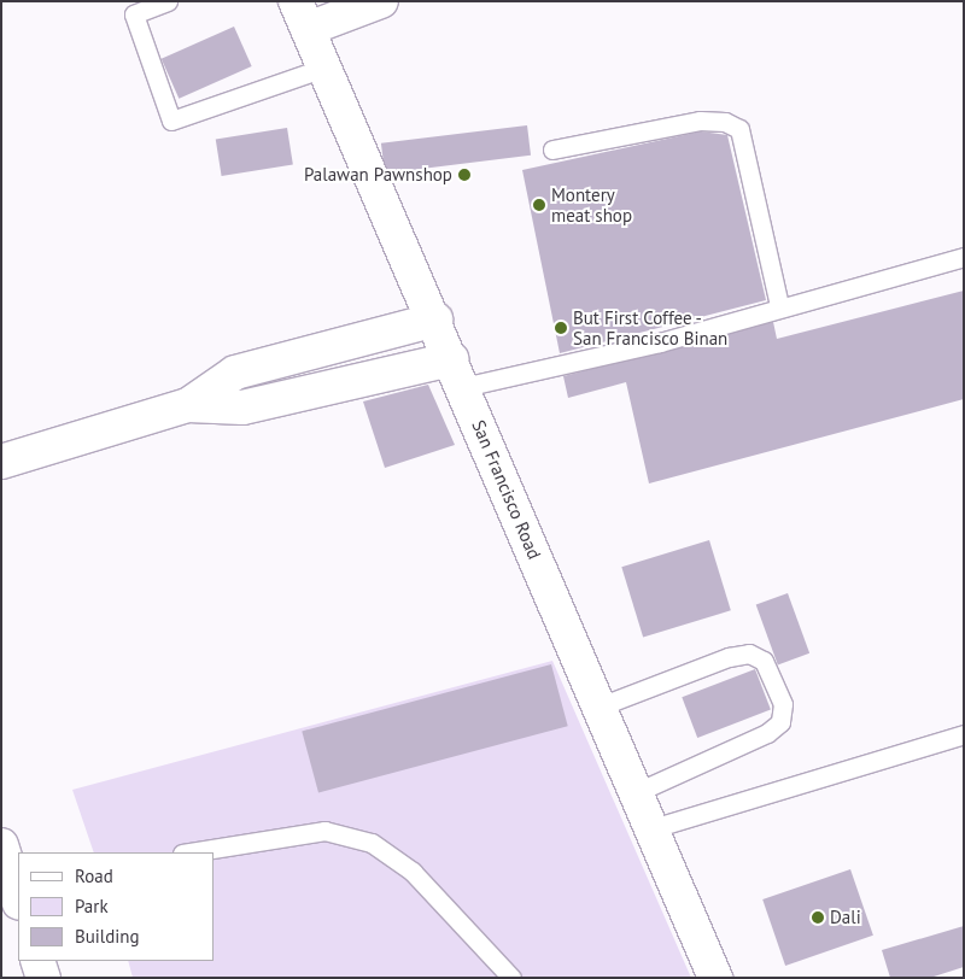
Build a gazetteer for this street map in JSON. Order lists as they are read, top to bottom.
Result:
{
  "streets": {
    "main road": ["San Francisco Road"]
  },
  "places": [
    "Palawan Pawnshop",
    "Montery meat shop",
    "But First Coffee - San Francisco Binan",
    "Dali"
  ],
  "legend": ["Road", "Park", "Building"]
}
